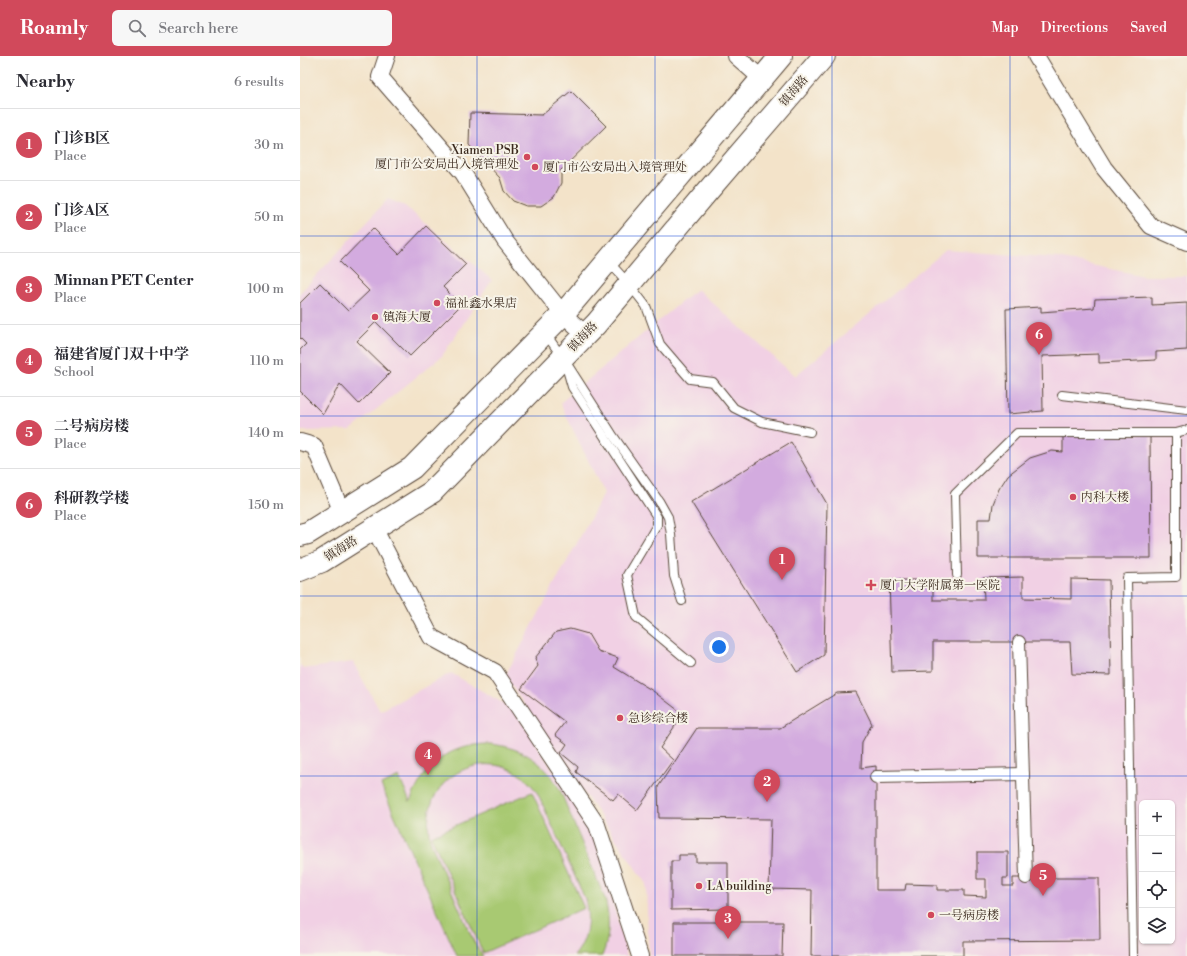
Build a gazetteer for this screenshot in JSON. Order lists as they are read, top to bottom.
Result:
{
  "streets": {
    "main road": ["镇海路"]
  },
  "places": {
    "other": [
      "Xiamen PSB 厦门市公安局出入境管理处",
      "厦门市公安局出入境管理处",
      "福祉鑫水果店",
      "镇海大厦",
      "内科大楼",
      "急诊综合楼",
      "LA building",
      "一号病房楼"
    ],
    "health": ["厦门大学附属第一医院"]
  },
  "page": {
    "header": "Roamly",
    "search": "Search here",
    "nav": ["Map", "Directions", "Saved"],
    "heading": ["Nearby", "6 results"],
    "list": [
      {
        "mark": "1",
        "name": "门诊B区",
        "note": "Place",
        "value": "30 m"
      },
      {
        "mark": "2",
        "name": "门诊A区",
        "note": "Place",
        "value": "50 m"
      },
      {
        "mark": "3",
        "name": "Minnan PET Center",
        "note": "Place",
        "value": "100 m"
      },
      {
        "mark": "4",
        "name": "福建省厦门双十中学",
        "note": "School",
        "value": "110 m"
      },
      {
        "mark": "5",
        "name": "二号病房楼",
        "note": "Place",
        "value": "140 m"
      },
      {
        "mark": "6",
        "name": "科研教学楼",
        "note": "Place",
        "value": "150 m"
      }
    ],
    "pins": [
      "6",
      "1",
      "4",
      "2",
      "5",
      "3"
    ],
    "map_buttons": ["+", "−"]
  }
}
